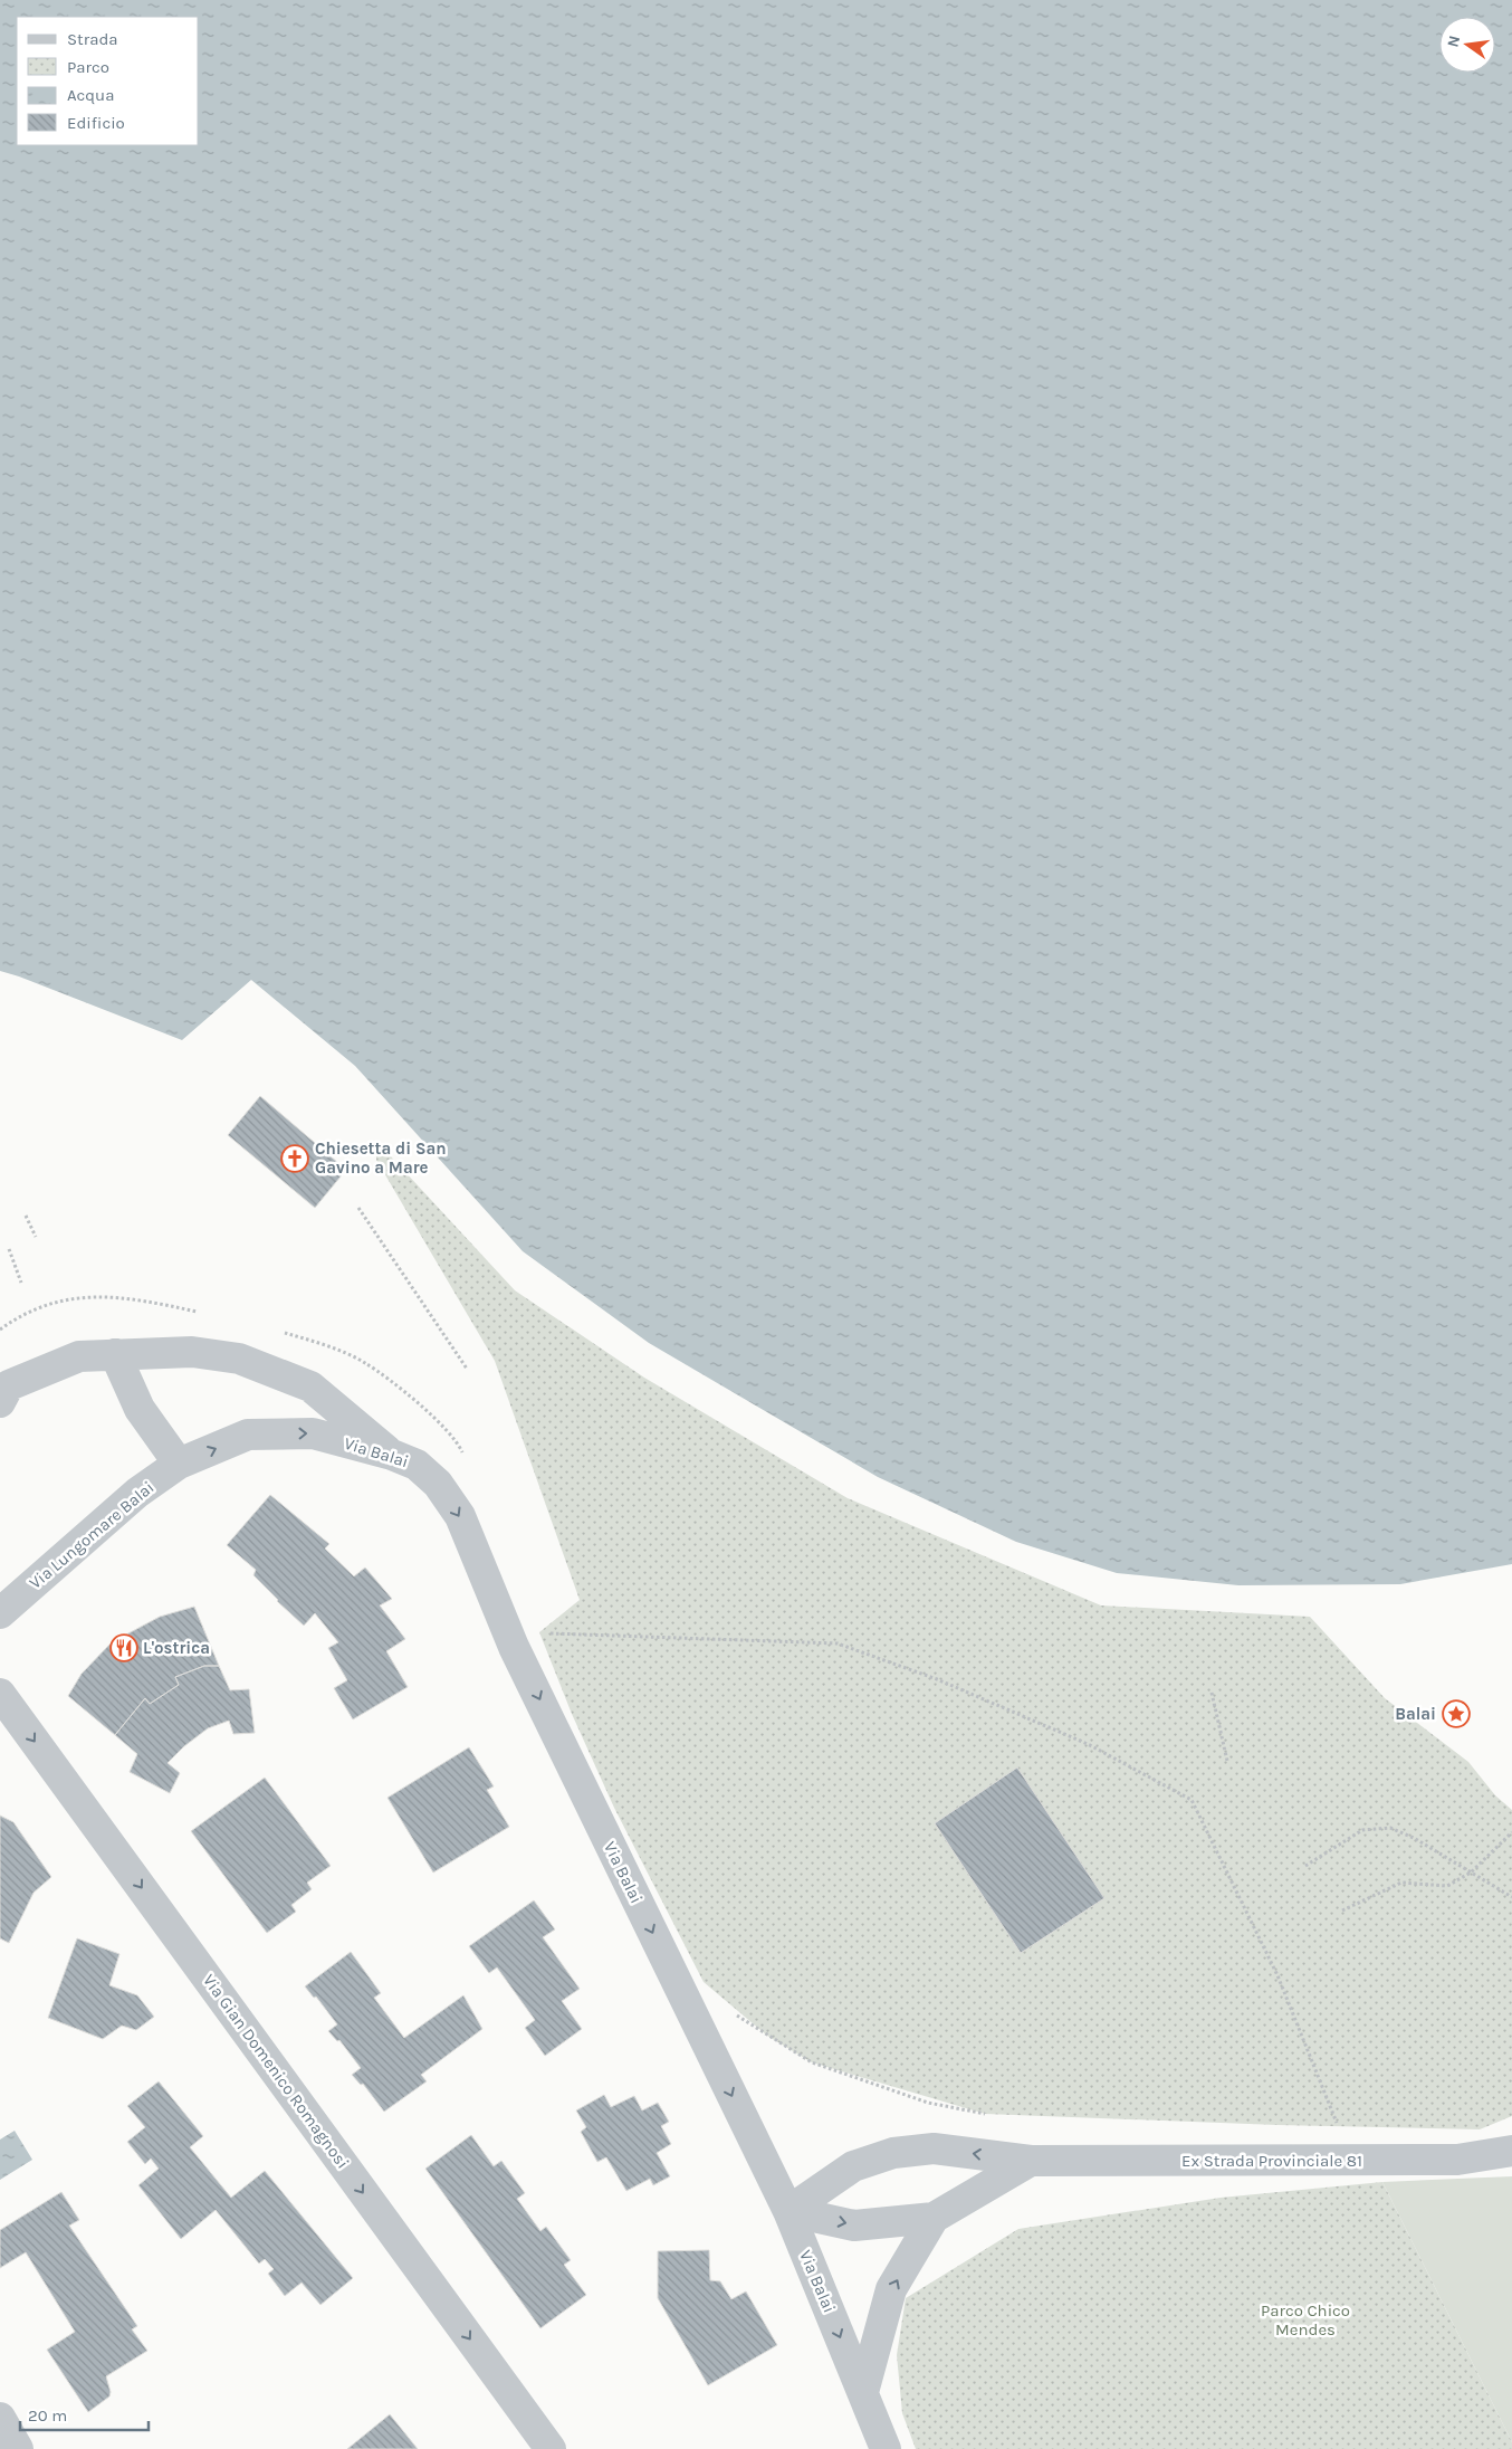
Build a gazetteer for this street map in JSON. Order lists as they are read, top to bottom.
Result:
{
  "streets": {
    "street": [
      "Via Balai",
      "Via Lungomare Balai",
      "Via Gian Domenico Romagnosi",
      "Ex Strada Provinciale 81"
    ]
  },
  "crossings": [
    ["Via Balai", "Via Lungomare Balai"],
    ["Via Balai", "Ex Strada Provinciale 81"]
  ],
  "one_way": ["Via Balai", "Via Gian Domenico Romagnosi"],
  "parks": ["Parco Chico Mendes"],
  "places": {
    "church": ["Chiesetta di San Gavino a Mare"],
    "restaurant": ["L'ostrica"],
    "place": ["Balai"]
  },
  "legend": [
    "Strada",
    "Parco",
    "Acqua",
    "Edificio"
  ],
  "scale_bar": "20 m",
  "north": "left"
}
